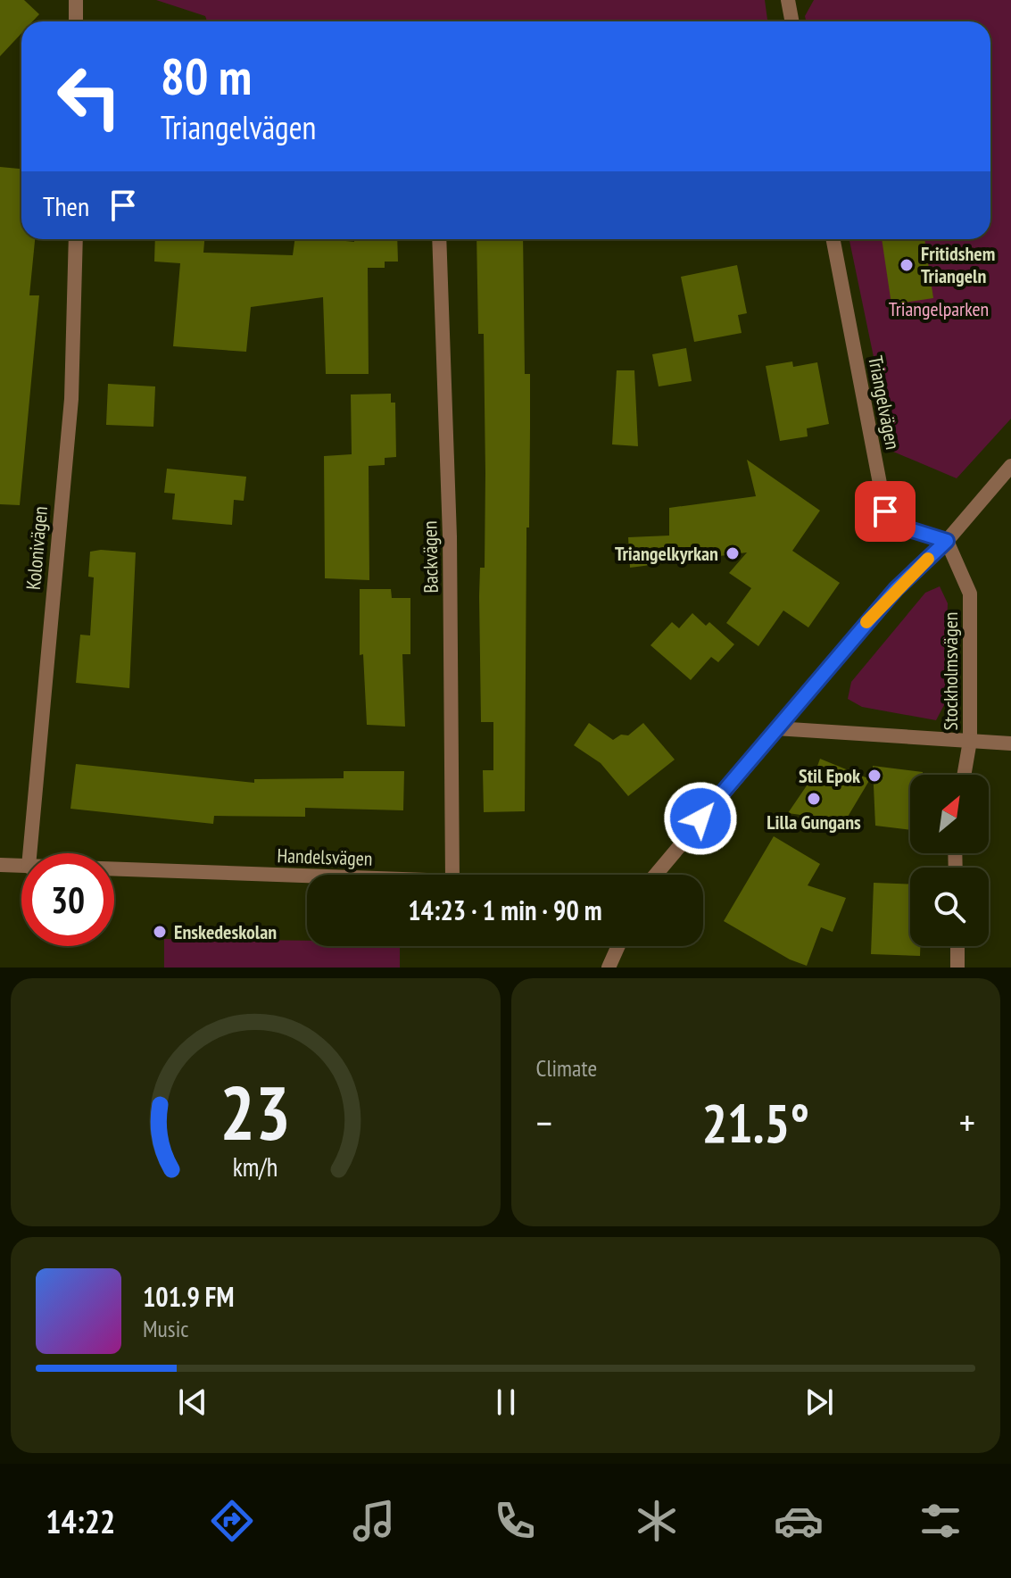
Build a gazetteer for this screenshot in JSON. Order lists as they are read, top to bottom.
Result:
{
  "streets": {
    "street": [
      "Triangelvägen",
      "Kolonivägen",
      "Backvägen",
      "Stockholmsvägen",
      "Handelsvägen"
    ]
  },
  "crossings": [
    ["Triangelvägen", "Stockholmsvägen"]
  ],
  "parks": ["Triangelparken"],
  "places": [
    "Fritidshem Triangeln",
    "Triangelkyrkan",
    "Stil Epok",
    "Lilla Gungans",
    "Enskedeskolan"
  ],
  "north": "top right",
  "page": {
    "turn": ["80 m", "Triangelvägen"],
    "then": "Then",
    "limit": "30",
    "trip": "14:23 · 1 min · 90 m",
    "tile": "Climate",
    "heat": ["−", "21.5°", "+"],
    "song": ["101.9 FM", "Music"],
    "tabs": "14:22",
    "gauge": ["23", "km/h"]
  }
}
